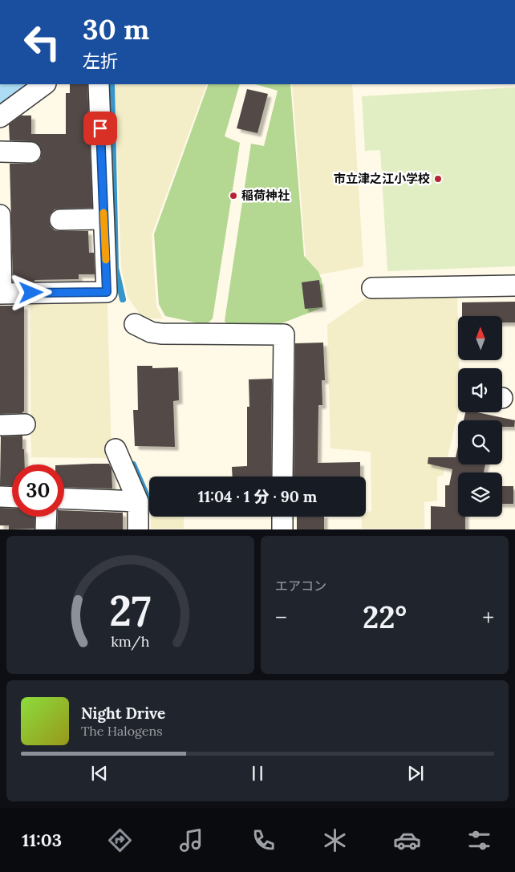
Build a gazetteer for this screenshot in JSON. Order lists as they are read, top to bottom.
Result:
{
  "places": ["市立津之江小学校", "稲荷神社"],
  "north": "top",
  "page": {
    "turn": ["30 m", "左折"],
    "limit": "30",
    "trip": "11:04 · 1 分 · 90 m",
    "tile": "エアコン",
    "heat": ["−", "22°", "+"],
    "song": ["Night Drive", "The Halogens"],
    "tabs": "11:03",
    "gauge": ["27", "km/h"]
  }
}
